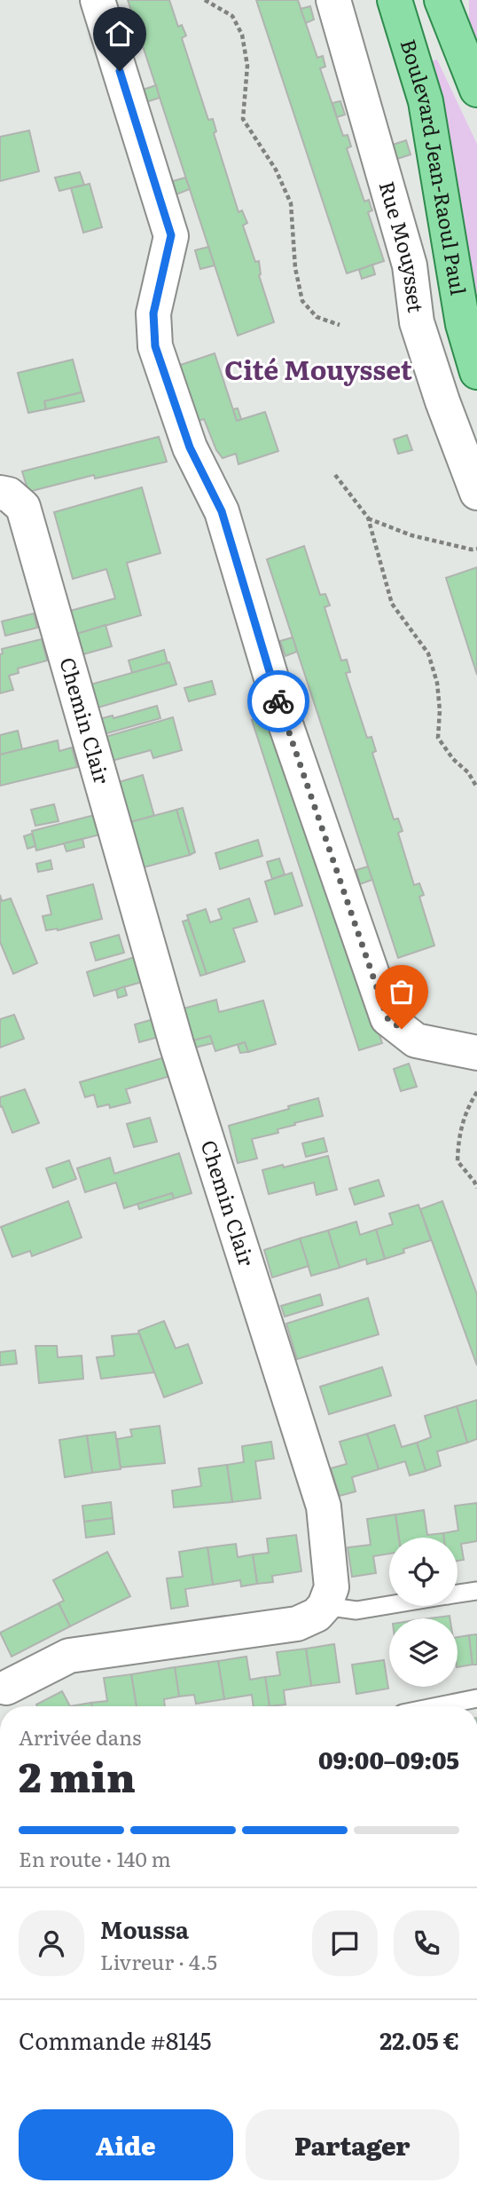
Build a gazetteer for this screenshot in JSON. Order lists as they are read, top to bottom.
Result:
{
  "streets": {
    "main road": ["Boulevard Jean-Raoul Paul"],
    "street": ["Rue Mouysset", "Chemin Clair"]
  },
  "districts": ["Cité Mouysset"],
  "page": {
    "heading": ["2 min", "Arrivée dans", "09:00–09:05"],
    "panel": [
      "Moussa",
      "Livreur · 4.5",
      "Commande #8145",
      "22.05 €"
    ],
    "bar": "En route · 140 m",
    "buttons": ["Aide", "Partager"]
  }
}
